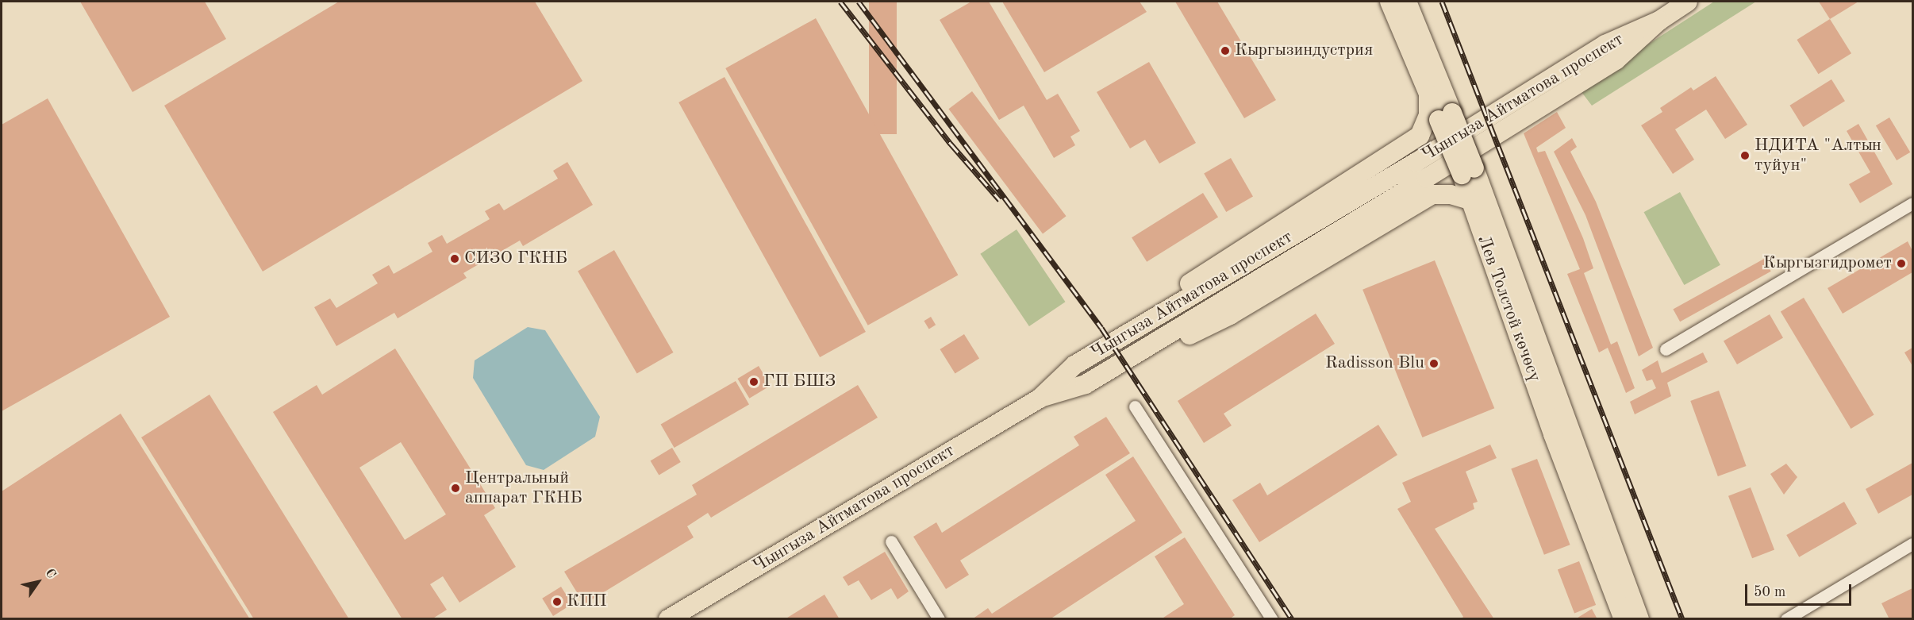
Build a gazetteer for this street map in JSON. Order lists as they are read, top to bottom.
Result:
{
  "streets": {
    "main road": ["Чынгыза Айтматова проспект", "Лев Толстой көчөсү"]
  },
  "places": [
    "Кыргызиндустрия",
    "НДИТА \"Алтын туйун\"",
    "СИЗО ГКНБ",
    "Кыргызгидромет",
    "Radisson Blu",
    "ГП БШЗ",
    "Центральный аппарат ГКНБ",
    "КПП"
  ],
  "scale_bar": "50 m",
  "north": "top right"
}
